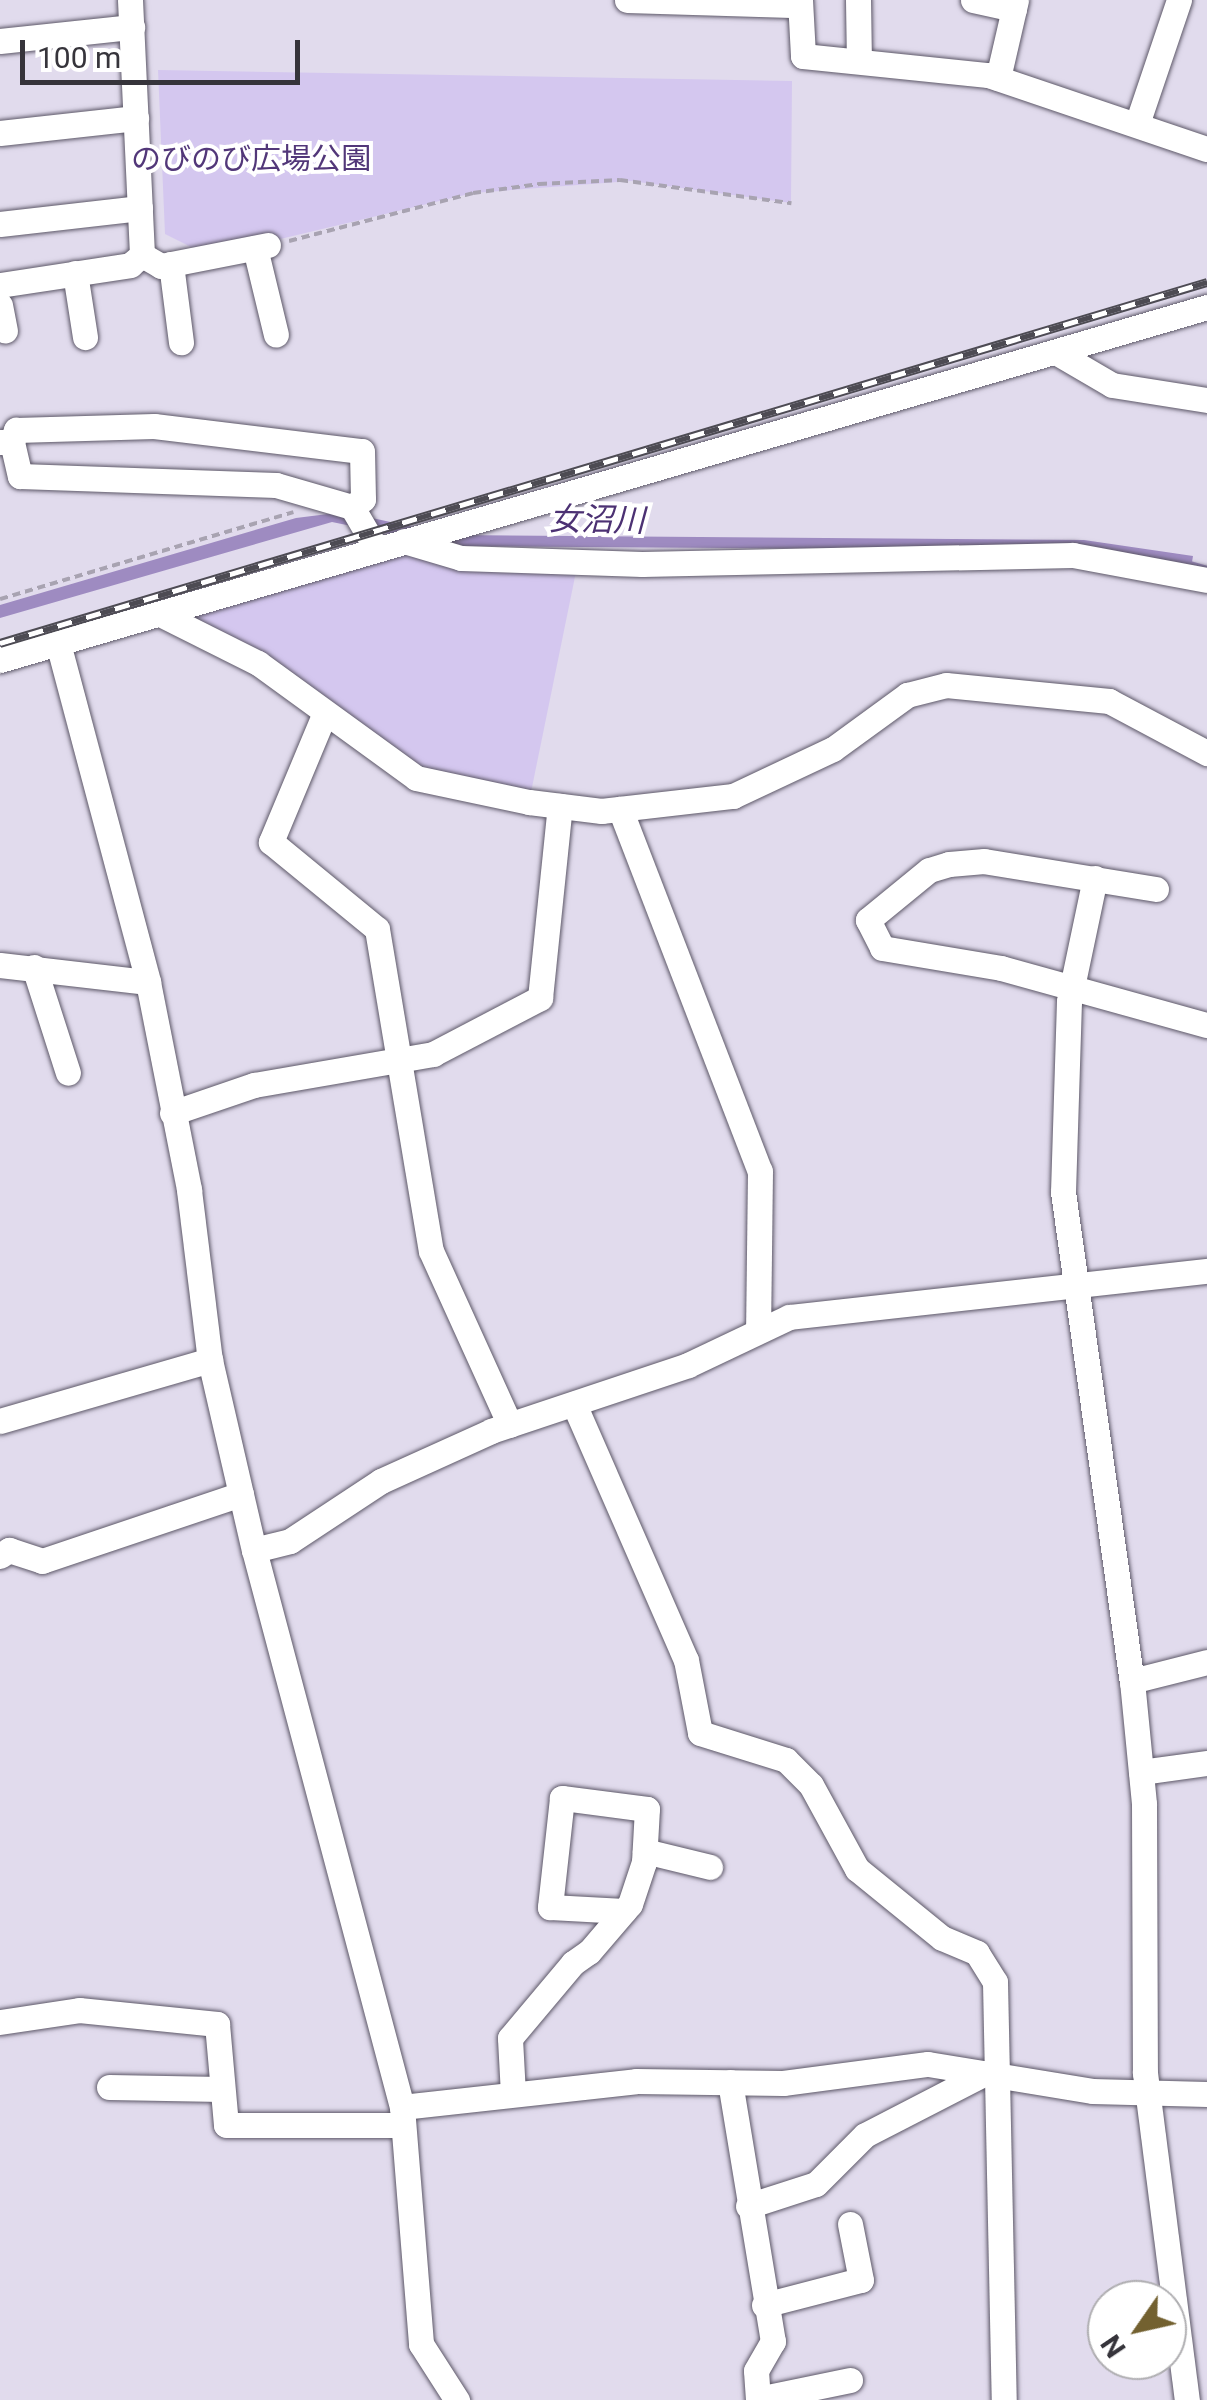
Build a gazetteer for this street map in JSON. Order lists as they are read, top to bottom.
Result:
{
  "water": ["女沼川"],
  "parks": ["のびのび広場公園"],
  "scale_bar": "100 m",
  "north": "bottom left"
}
